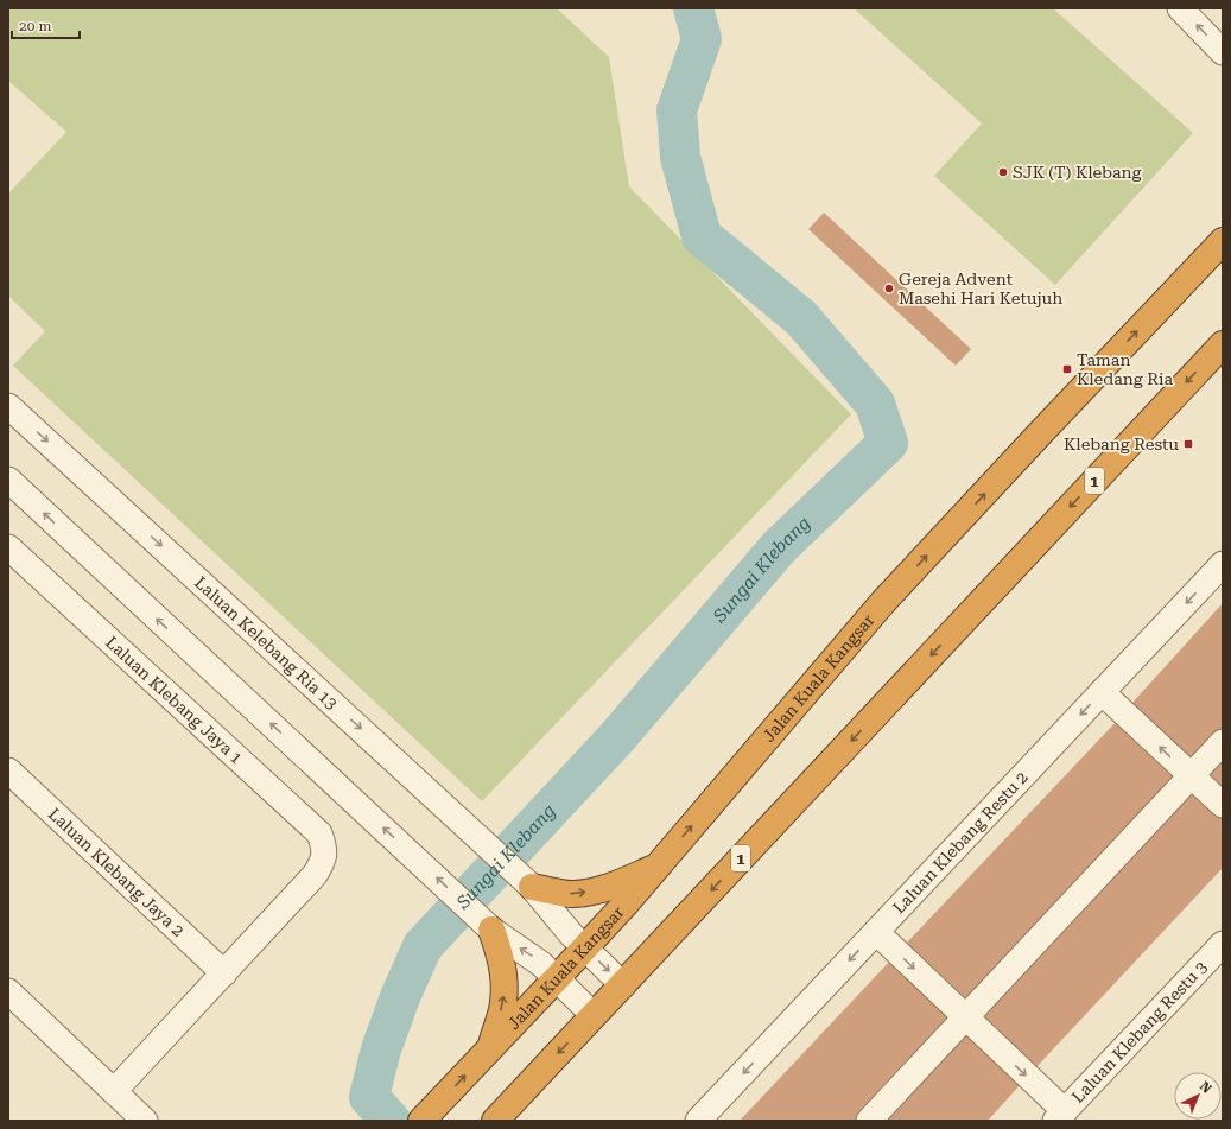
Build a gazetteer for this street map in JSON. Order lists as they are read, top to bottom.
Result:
{
  "streets": {
    "highway": ["1", "Jalan Kuala Kangsar"],
    "street": [
      "Laluan Kelebang Ria 13",
      "Laluan Klebang Jaya 1",
      "Laluan Klebang Restu 2",
      "Laluan Klebang Jaya 2",
      "Laluan Klebang Restu 3"
    ]
  },
  "crossings": [
    ["1", "Laluan Kelebang Ria 13"],
    ["Laluan Kelebang Ria 13", "Jalan Kuala Kangsar"],
    ["Laluan Klebang Jaya 1", "Laluan Klebang Jaya 2"]
  ],
  "water": ["Sungai Klebang"],
  "places": {
    "other": ["SJK (T) Klebang", "Gereja Advent Masehi Hari Ketujuh"],
    "transit": ["Taman Kledang Ria", "Klebang Restu"]
  },
  "scale_bar": "20 m",
  "north": "top right"
}
